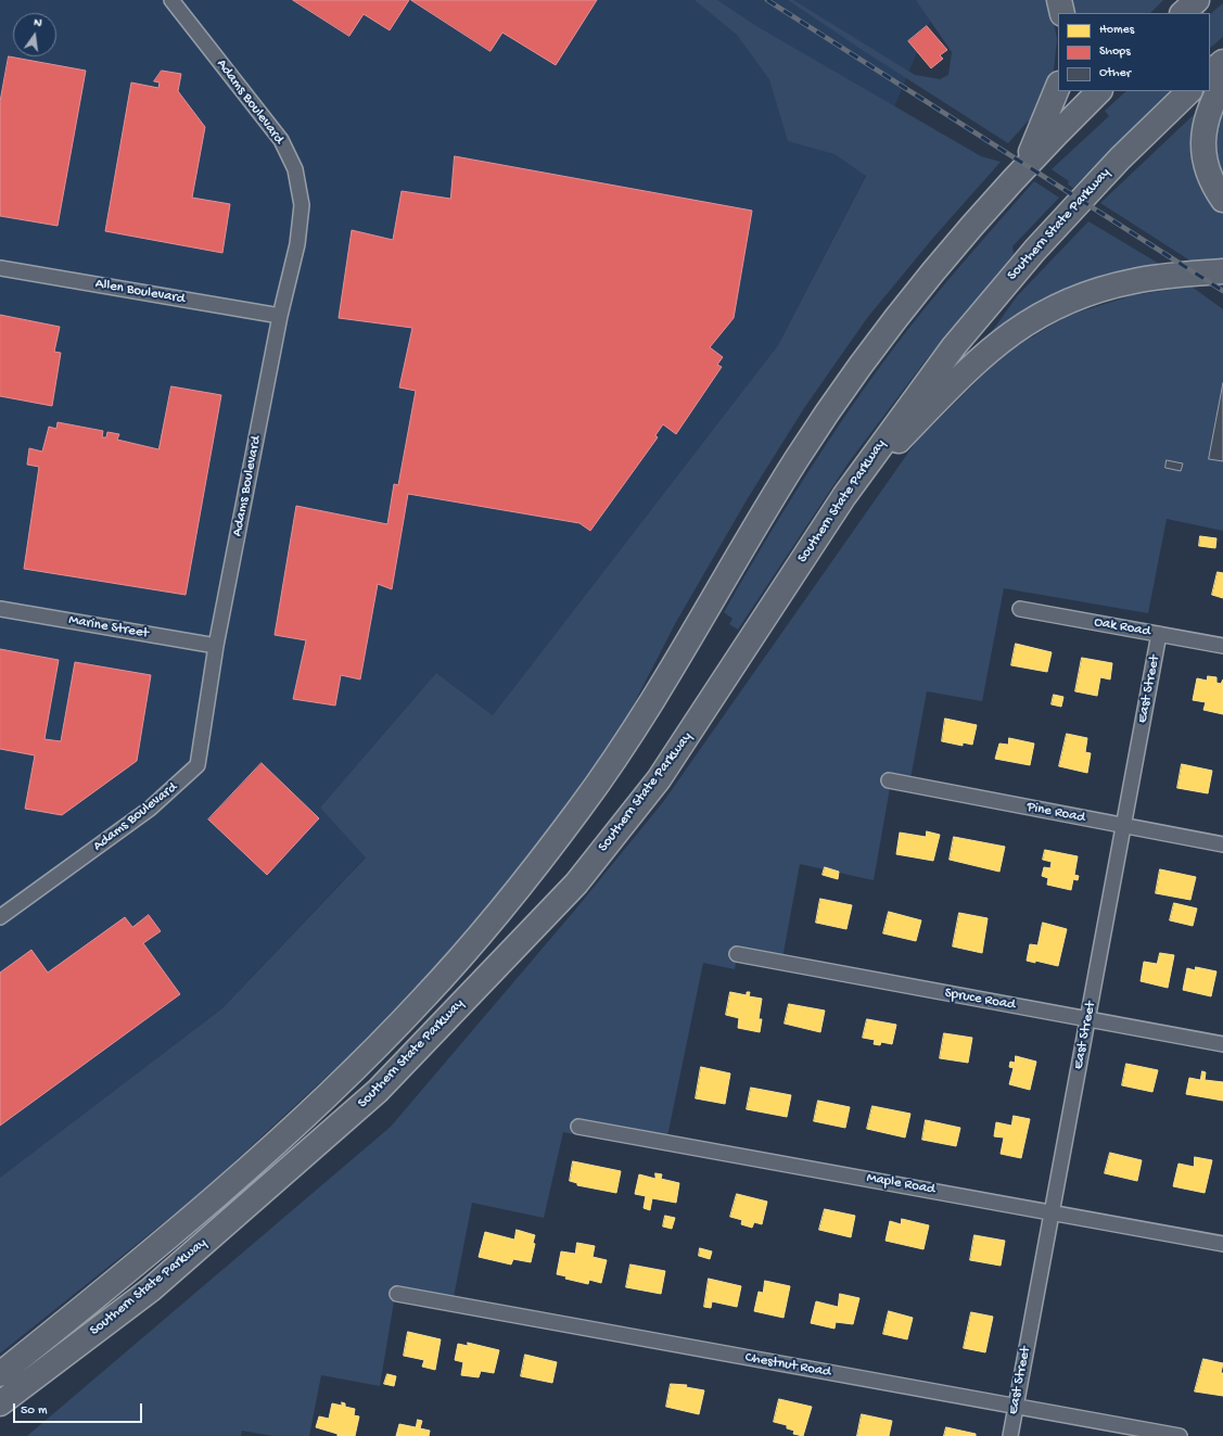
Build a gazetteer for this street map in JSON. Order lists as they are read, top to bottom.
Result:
{
  "streets": {
    "highway": ["Southern State Parkway"],
    "street": [
      "Adams Boulevard",
      "Allen Boulevard",
      "Marine Street",
      "Oak Road",
      "East Street",
      "Pine Road",
      "Spruce Road",
      "Maple Road",
      "Chestnut Road"
    ]
  },
  "crossings": [
    ["Adams Boulevard", "Allen Boulevard"],
    ["Adams Boulevard", "Marine Street"],
    ["Oak Road", "East Street"],
    ["East Street", "Pine Road"],
    ["East Street", "Spruce Road"],
    ["East Street", "Maple Road"],
    ["East Street", "Chestnut Road"]
  ],
  "legend": ["Homes", "Shops", "Other"],
  "scale_bar": "50 m",
  "north": "top"
}
